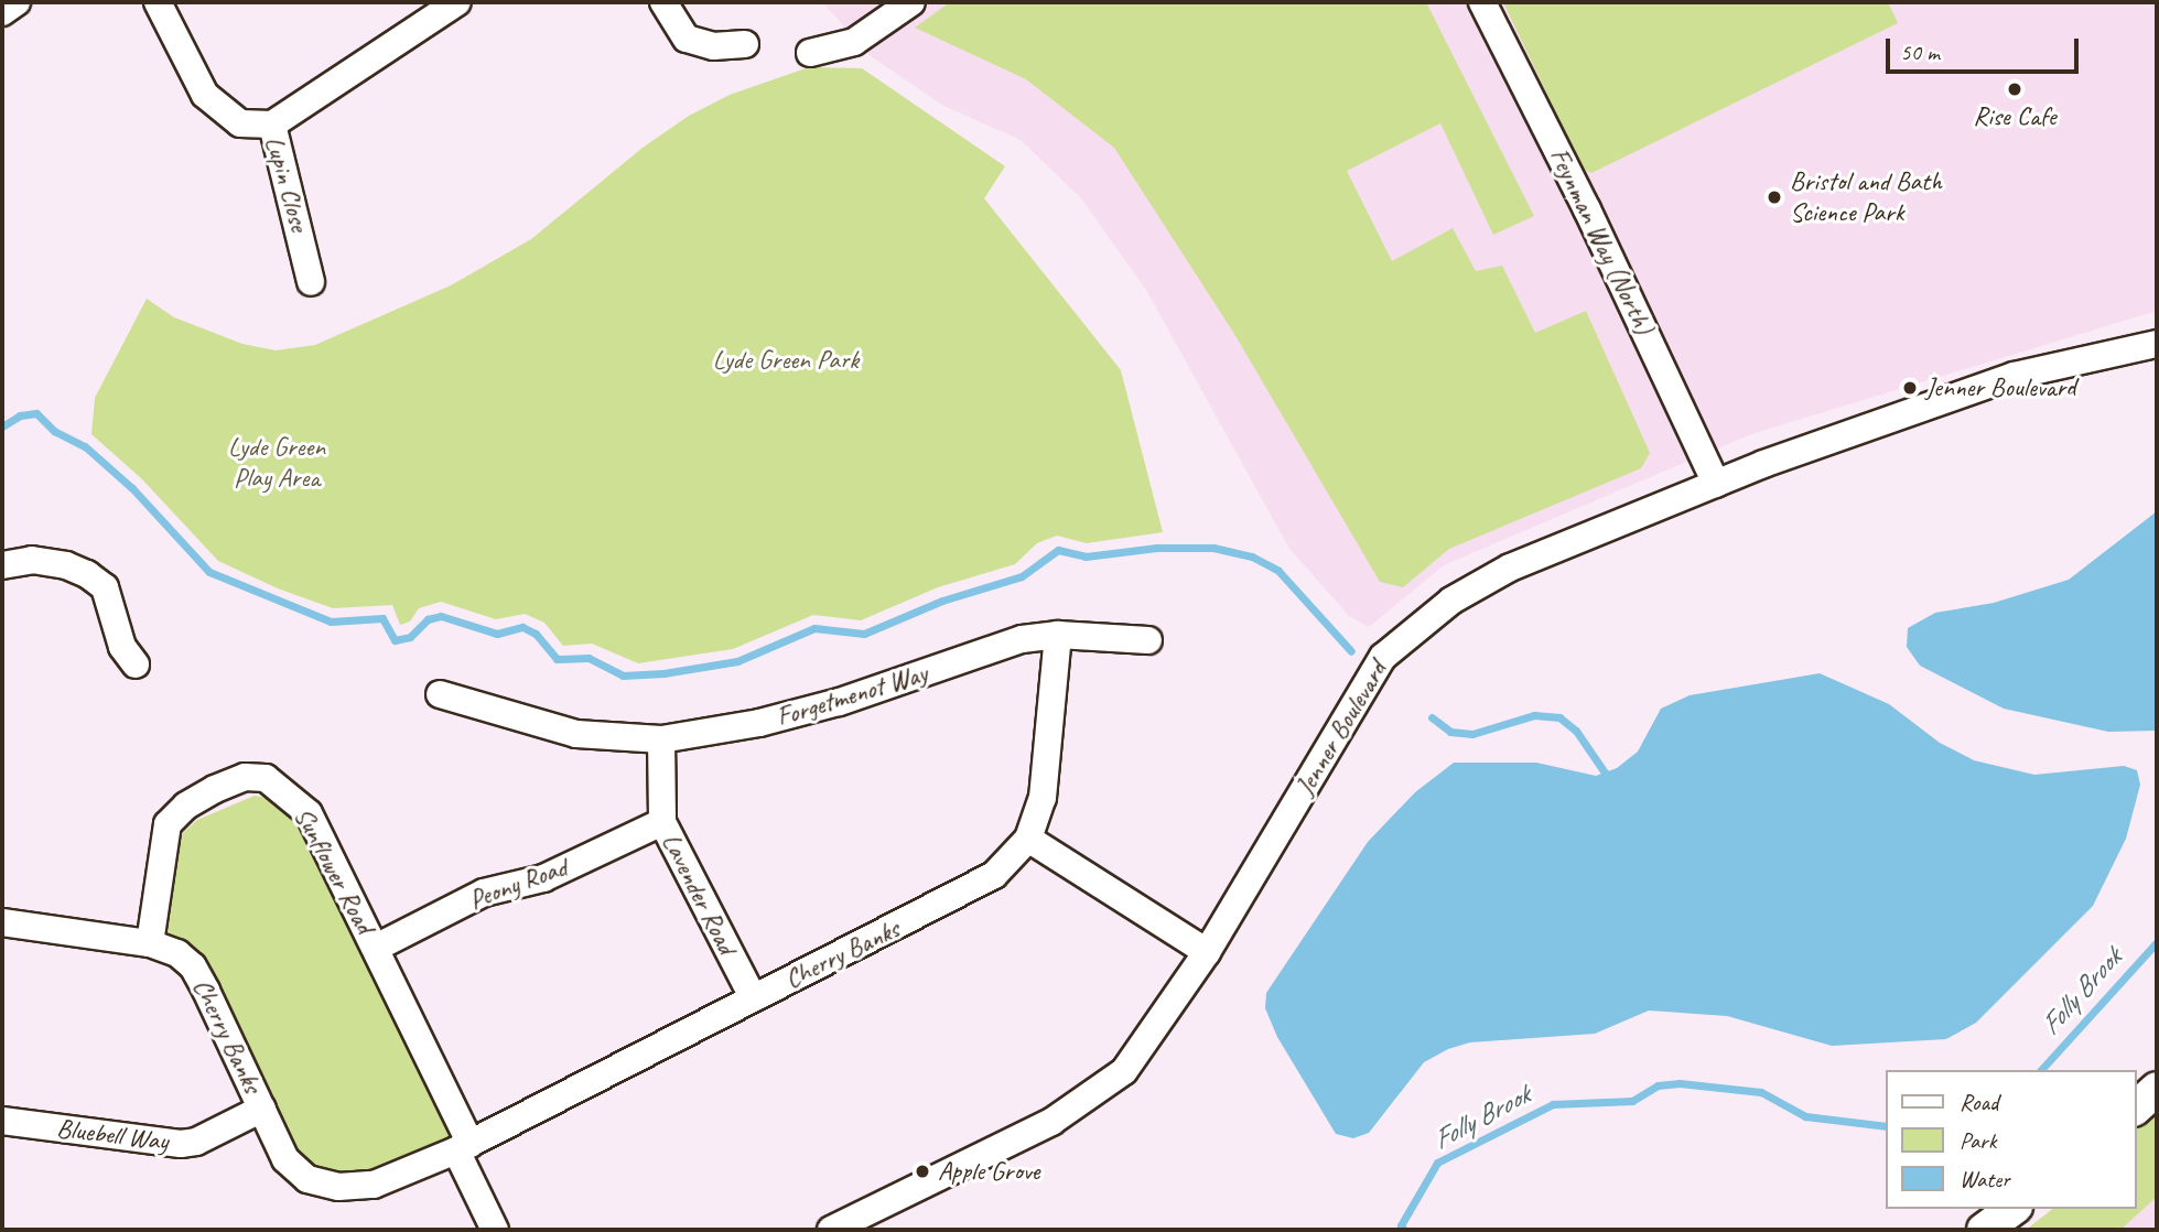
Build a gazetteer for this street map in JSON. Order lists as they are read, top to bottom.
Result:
{
  "streets": {
    "street": [
      "Lupin Close",
      "Feynman Way (North)",
      "Forgetmenot Way",
      "Jenner Boulevard",
      "Sunflower Road",
      "Peony Road",
      "Lavender Road",
      "Cherry Banks",
      "Bluebell Way"
    ]
  },
  "crossings": [
    ["Feynman Way (North)", "Jenner Boulevard"],
    ["Forgetmenot Way", "Lavender Road"],
    ["Sunflower Road", "Peony Road"],
    ["Sunflower Road", "Cherry Banks"],
    ["Peony Road", "Lavender Road"],
    ["Lavender Road", "Cherry Banks"],
    ["Cherry Banks", "Bluebell Way"]
  ],
  "water": ["Folly Brook"],
  "parks": ["Lyde Green Park", "Lyde Green Play Area"],
  "places": [
    "Rise Cafe",
    "Bristol and Bath Science Park",
    "Jenner Boulevard",
    "Apple Grove"
  ],
  "legend": ["Road", "Park", "Water"],
  "scale_bar": "50 m"
}
